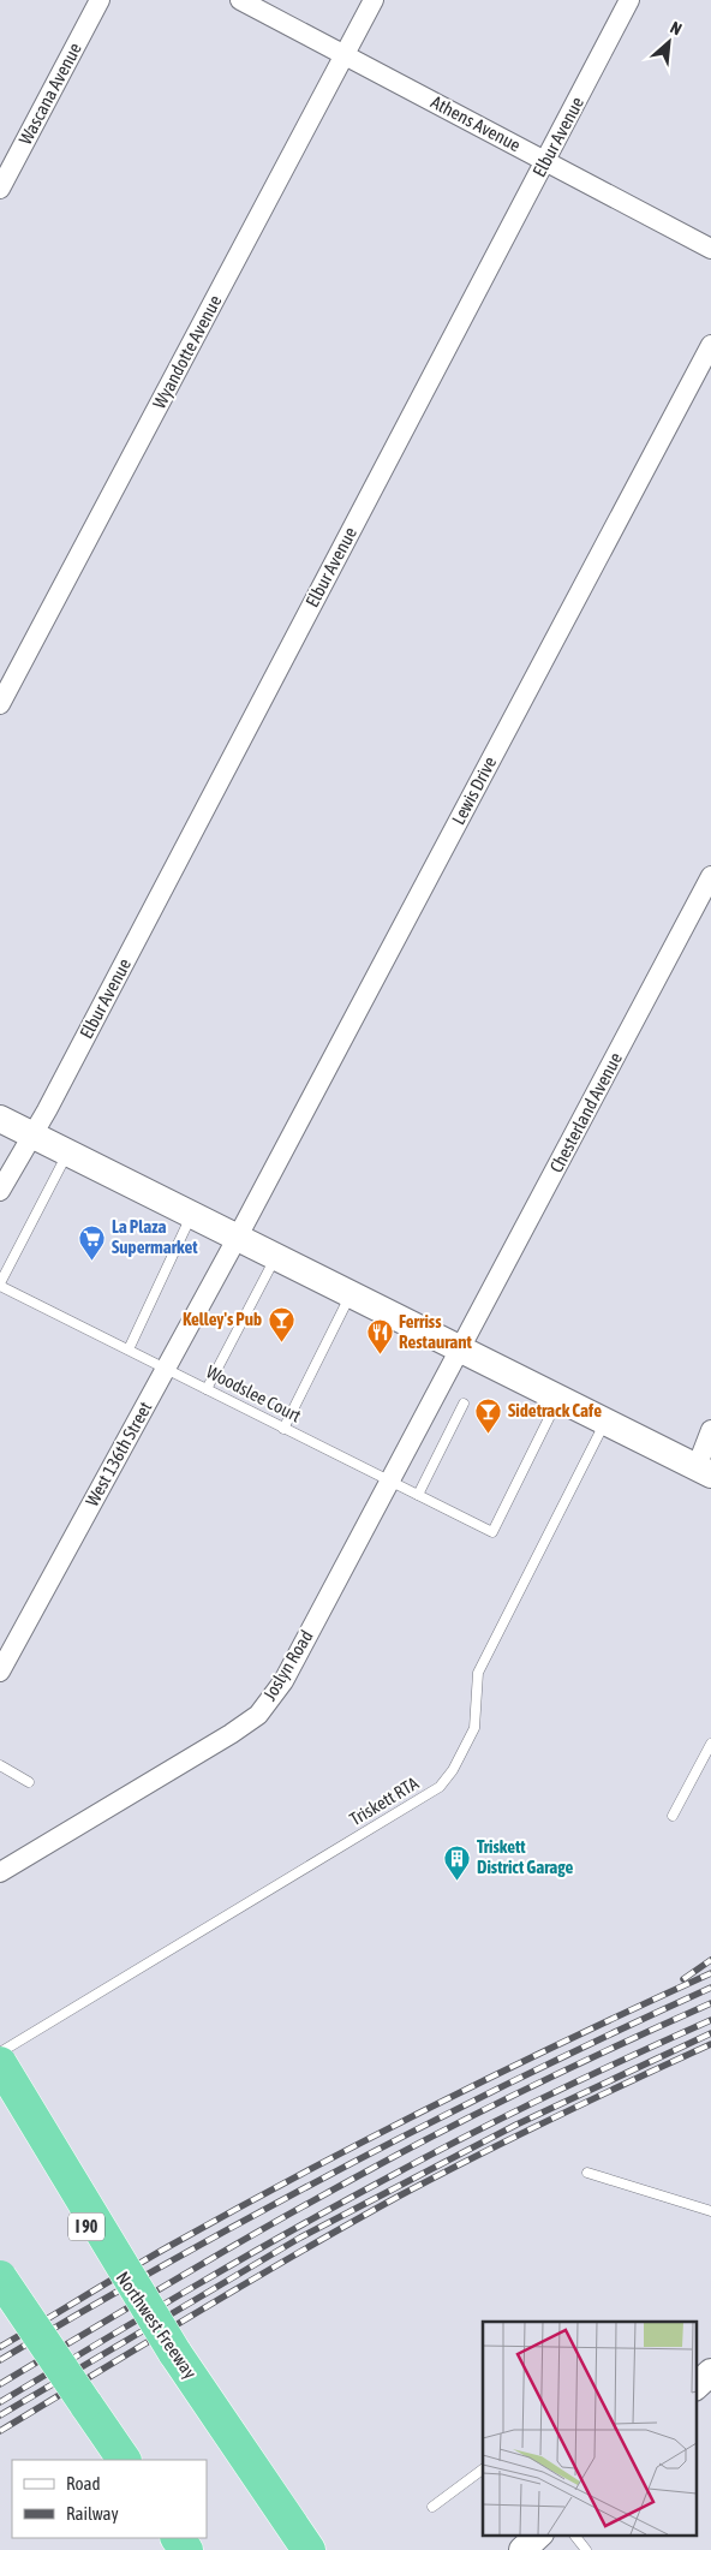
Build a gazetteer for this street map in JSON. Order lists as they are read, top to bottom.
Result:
{
  "streets": {
    "highway": ["I 90", "Northwest Freeway"],
    "street": [
      "Wascana Avenue",
      "Athens Avenue",
      "Elbur Avenue",
      "Wyandotte Avenue",
      "Lewis Drive",
      "Chesterland Avenue",
      "West 136th Street",
      "Joslyn Road"
    ],
    "lane": ["Woodslee Court", "Triskett RTA"]
  },
  "crossings": [
    ["Athens Avenue", "Elbur Avenue"],
    ["Athens Avenue", "Wyandotte Avenue"],
    ["Lewis Drive", "West 136th Street"],
    ["Chesterland Avenue", "Joslyn Road"],
    ["Woodslee Court", "West 136th Street"],
    ["Woodslee Court", "Joslyn Road"]
  ],
  "places": {
    "supermarket": ["La Plaza Supermarket"],
    "bar": ["Kelley's Pub", "Sidetrack Cafe"],
    "restaurant": ["Ferriss Restaurant"],
    "building": ["Triskett District Garage"]
  },
  "legend": ["Road", "Railway"],
  "north": "top right"
}
